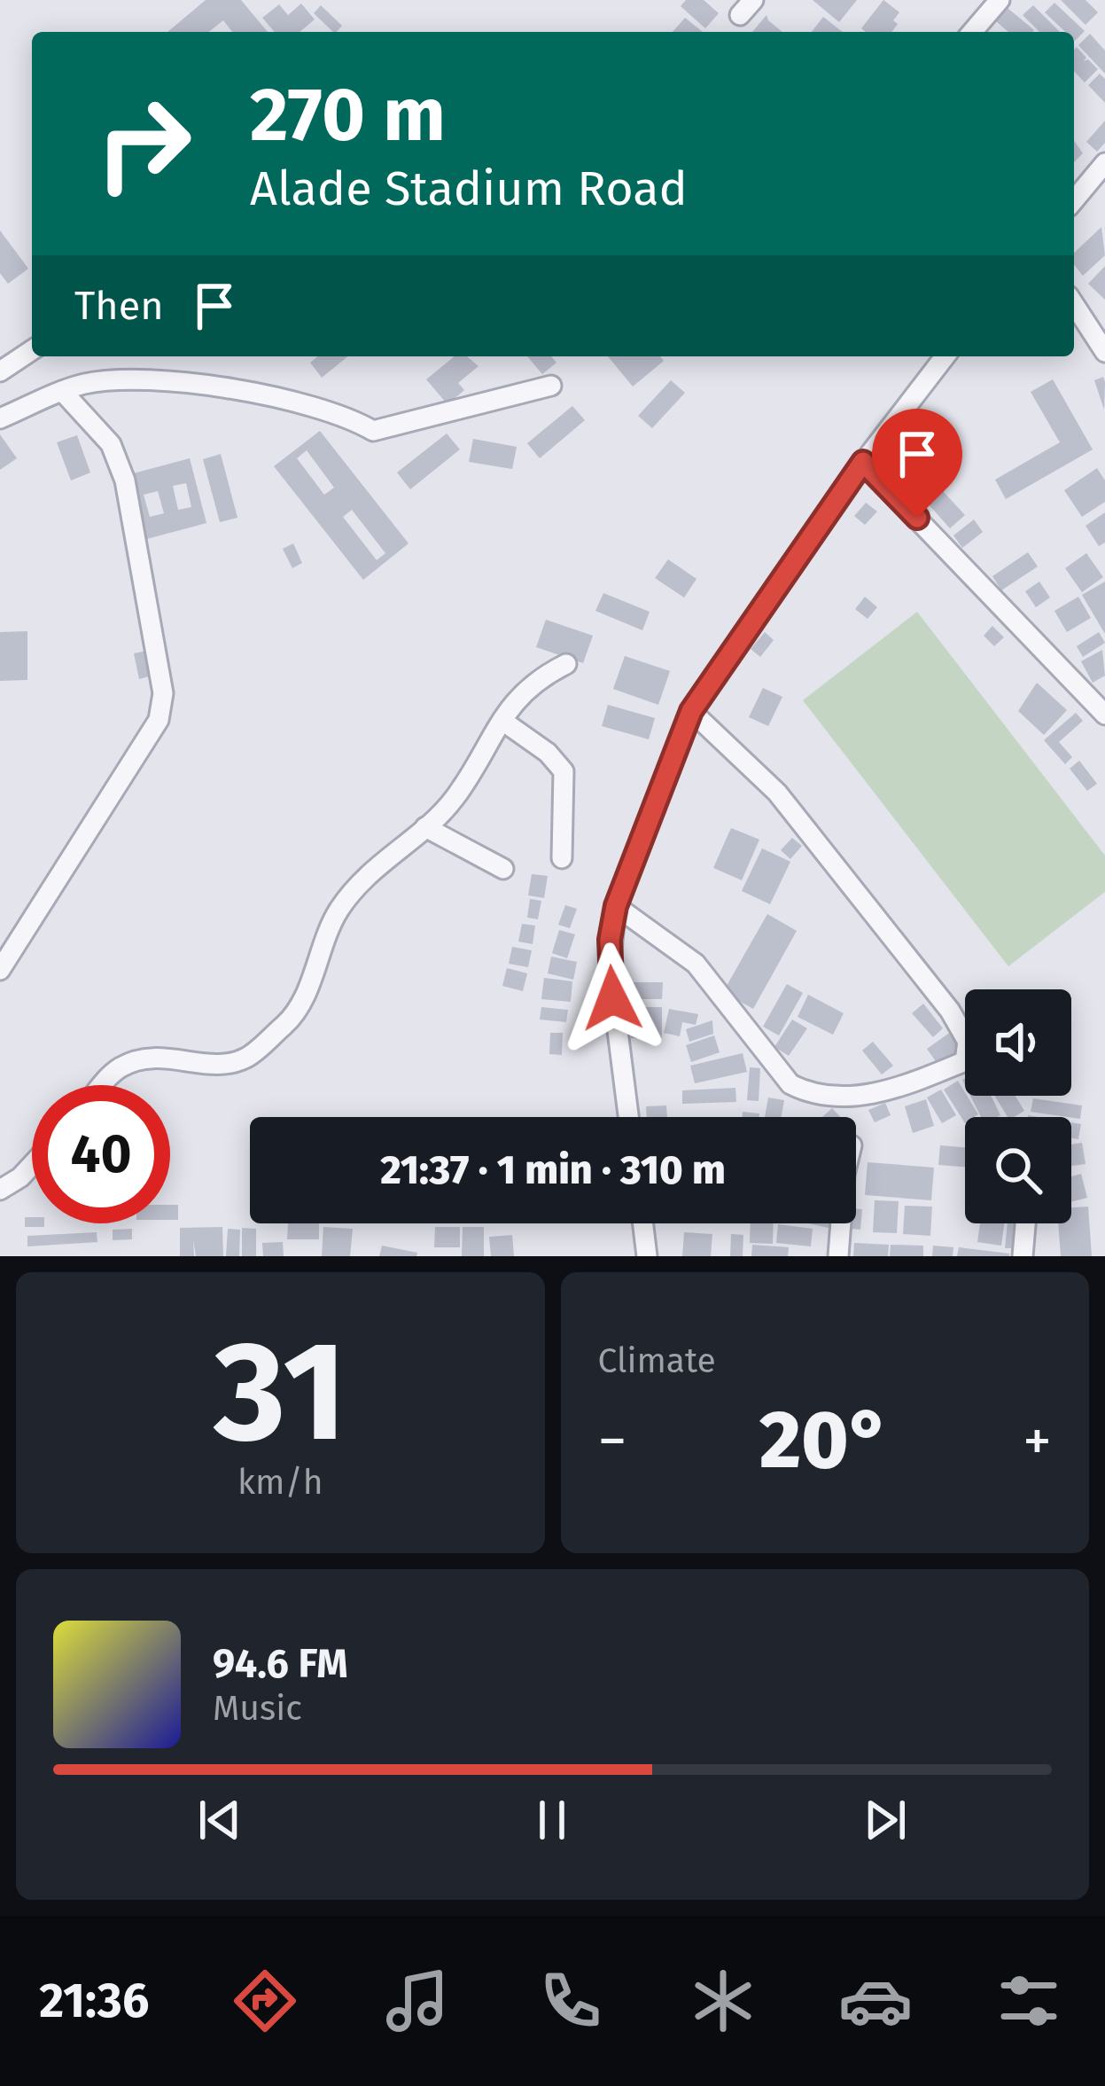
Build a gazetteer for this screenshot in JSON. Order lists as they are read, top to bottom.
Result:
{
  "page": {
    "turn": ["270 m", "Alade Stadium Road"],
    "then": "Then",
    "limit": "40",
    "trip": "21:37 · 1 min · 310 m",
    "tile": [
      ["31", "km/h"],
      "Climate"
    ],
    "heat": ["−", "20°", "+"],
    "song": ["94.6 FM", "Music"],
    "tabs": "21:36"
  }
}
